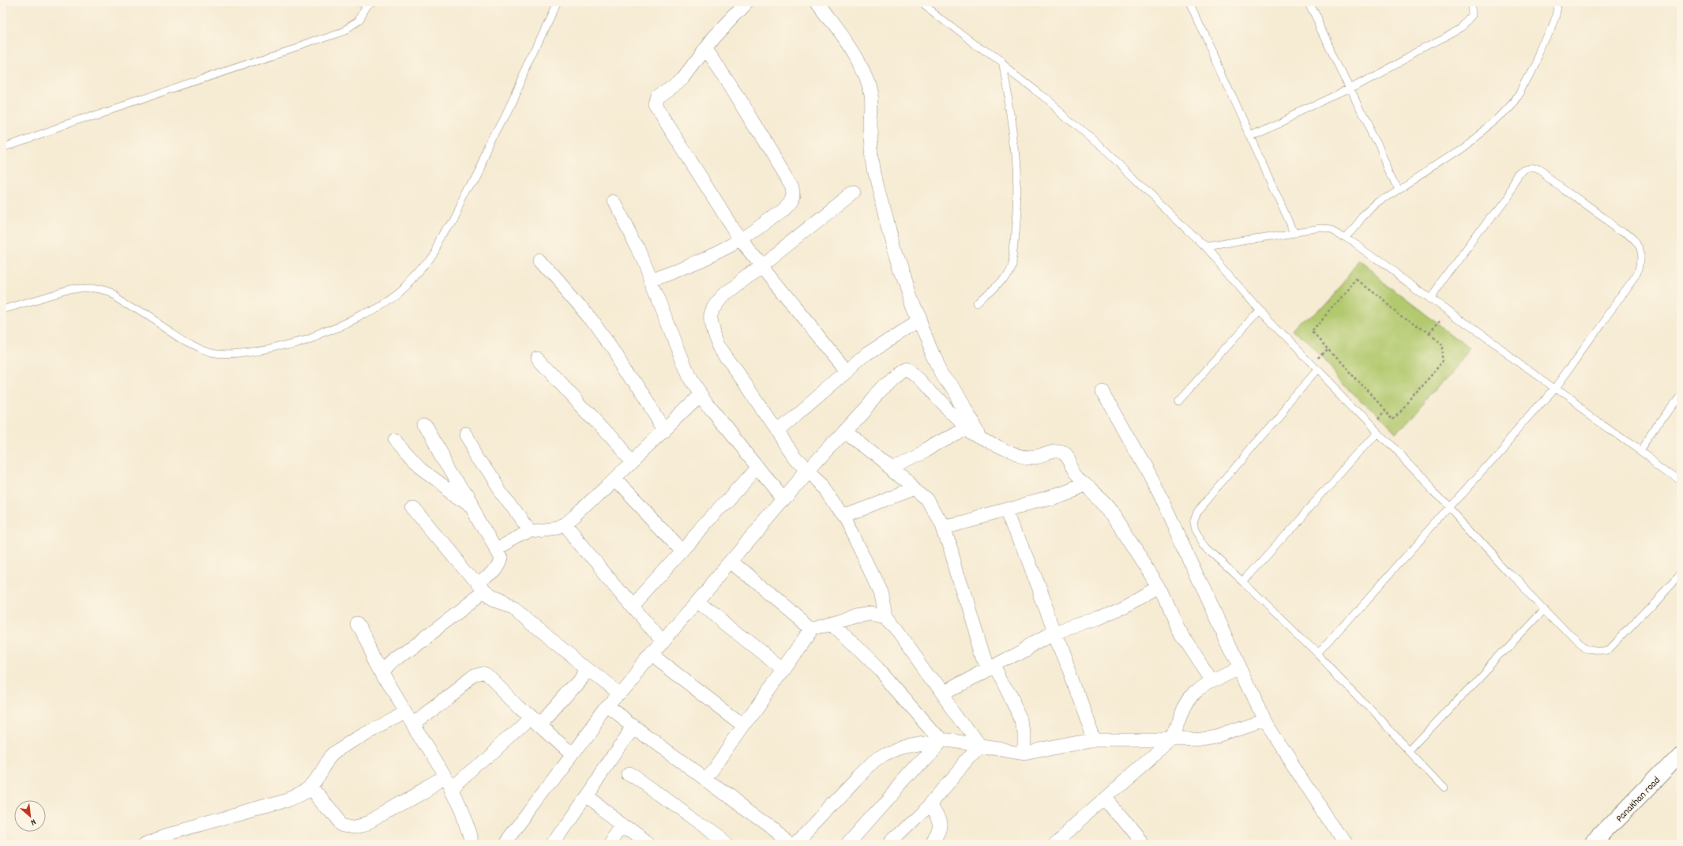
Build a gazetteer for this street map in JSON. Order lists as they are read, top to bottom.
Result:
{
  "streets": {
    "street": ["PanaKhan road"]
  },
  "north": "bottom right"
}
